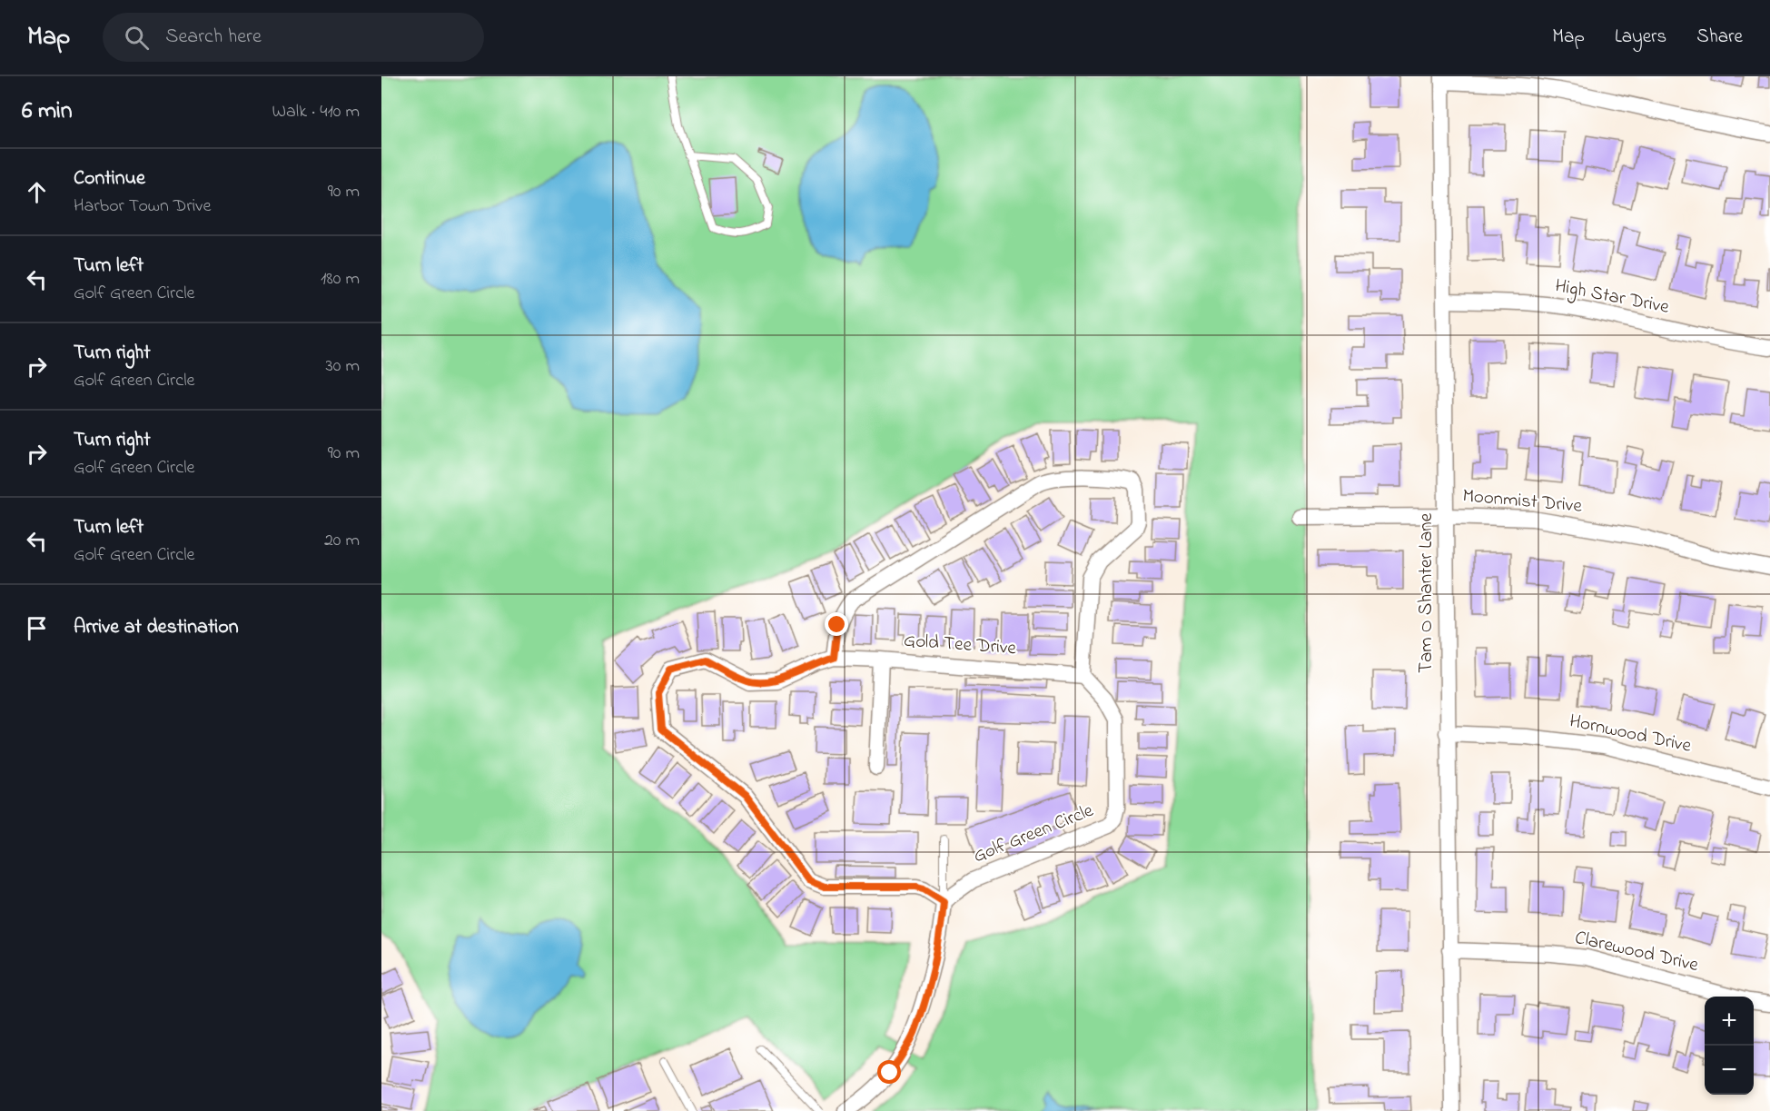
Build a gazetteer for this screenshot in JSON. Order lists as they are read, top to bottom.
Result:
{
  "streets": {
    "street": [
      "High Star Drive",
      "Moonmist Drive",
      "Tam O Shanter Lane",
      "Gold Tee Drive",
      "Hornwood Drive",
      "Golf Green Circle",
      "Clarewood Drive"
    ]
  },
  "crossings": [
    ["High Star Drive", "Tam O Shanter Lane"],
    ["Moonmist Drive", "Tam O Shanter Lane"],
    ["Tam O Shanter Lane", "Hornwood Drive"],
    ["Tam O Shanter Lane", "Clarewood Drive"],
    ["Gold Tee Drive", "Golf Green Circle"]
  ],
  "page": {
    "header": "Map",
    "search": "Search here",
    "nav": ["Map", "Layers", "Share"],
    "heading": ["6 min", "Walk · 410 m"],
    "list": [
      ["Continue", "Harbor Town Drive", "90 m"],
      ["Turn left", "Golf Green Circle", "180 m"],
      ["Turn right", "Golf Green Circle", "30 m"],
      ["Turn right", "Golf Green Circle", "90 m"],
      ["Turn left", "Golf Green Circle", "20 m"],
      "Arrive at destination"
    ],
    "map_buttons": ["+", "−"]
  }
}
